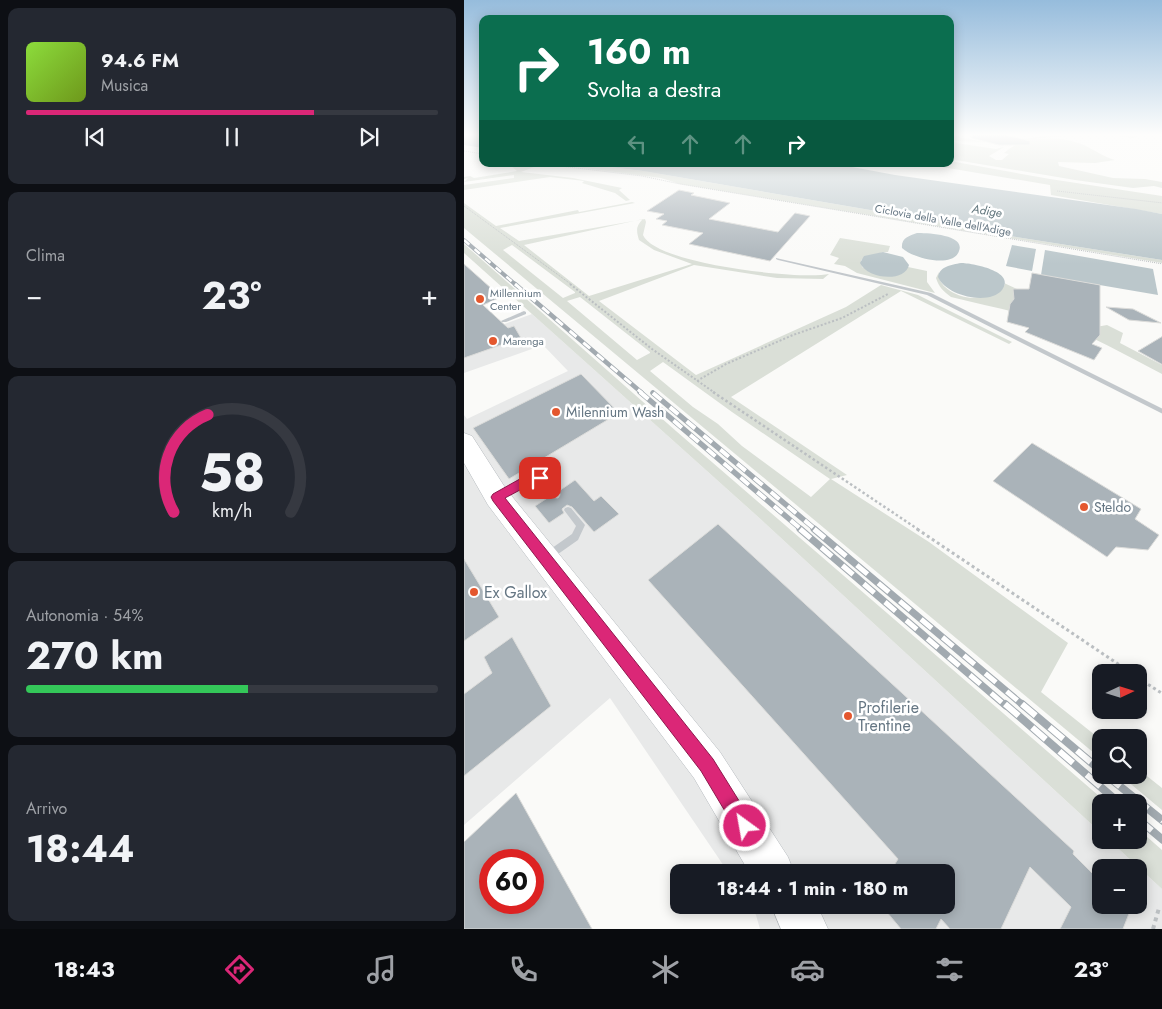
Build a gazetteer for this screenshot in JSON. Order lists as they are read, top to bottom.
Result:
{
  "streets": {
    "path": ["Ciclovia della Valle dell'Adige"]
  },
  "water": ["Adige"],
  "places": [
    "Millennium Center",
    "Marenga",
    "Milennium Wash",
    "Steldo",
    "Ex Gallox",
    "Profilerie Trentine"
  ],
  "north": "right",
  "page": {
    "turn": ["160 m", "Svolta a destra"],
    "song": ["94.6 FM", "Musica"],
    "tile": [
      "Clima",
      ["Autonomia · 54%", "270 km"],
      ["Arrivo", "18:44"]
    ],
    "heat": ["−", "23°", "+"],
    "map_buttons": ["+", "−"],
    "limit": "60",
    "trip": "18:44 · 1 min · 180 m",
    "tabs": ["18:43", "23°"],
    "gauge": ["58", "km/h"]
  }
}
